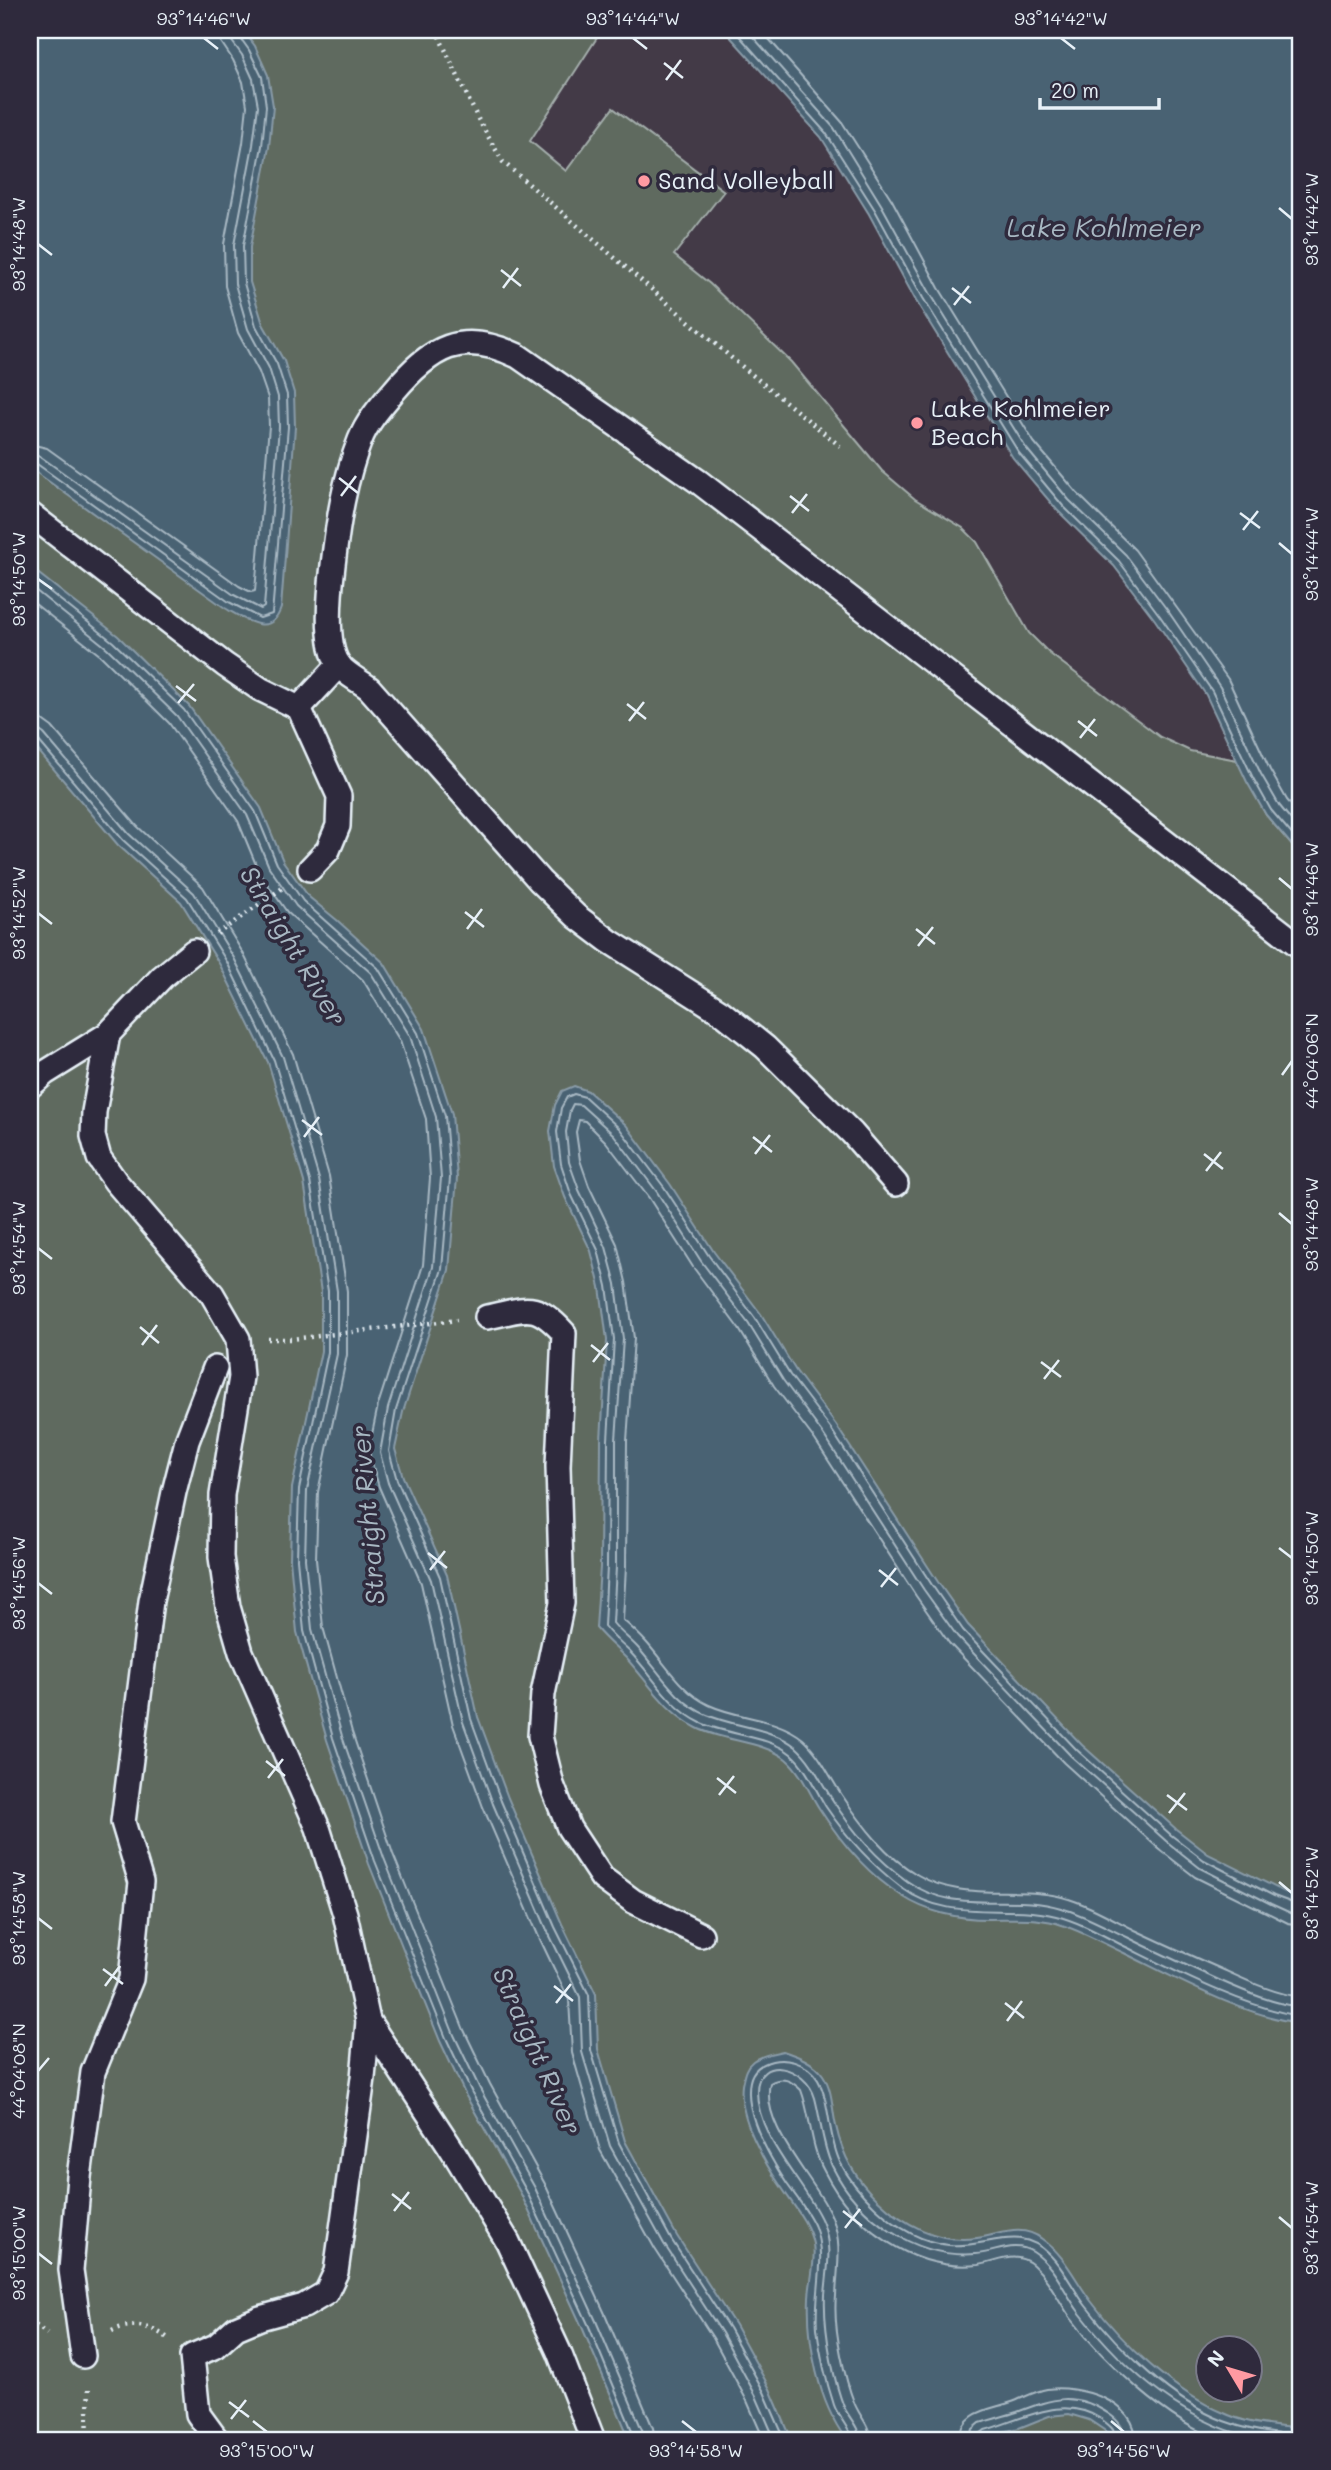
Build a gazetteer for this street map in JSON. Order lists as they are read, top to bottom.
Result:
{
  "water": ["Lake Kohlmeier", "Straight River"],
  "places": ["Sand Volleyball", "Lake Kohlmeier Beach"],
  "scale_bar": "20 m",
  "north": "top left",
  "coordinates": [
    "93°14'46\"W",
    "93°14'44\"W",
    "93°14'42\"W",
    "93°14'48\"W",
    "93°14'50\"W",
    "93°14'52\"W",
    "44°04'06\"N",
    "93°14'54\"W",
    "93°14'56\"W",
    "93°14'58\"W",
    "44°04'08\"N",
    "93°15'00\"W"
  ]
}
